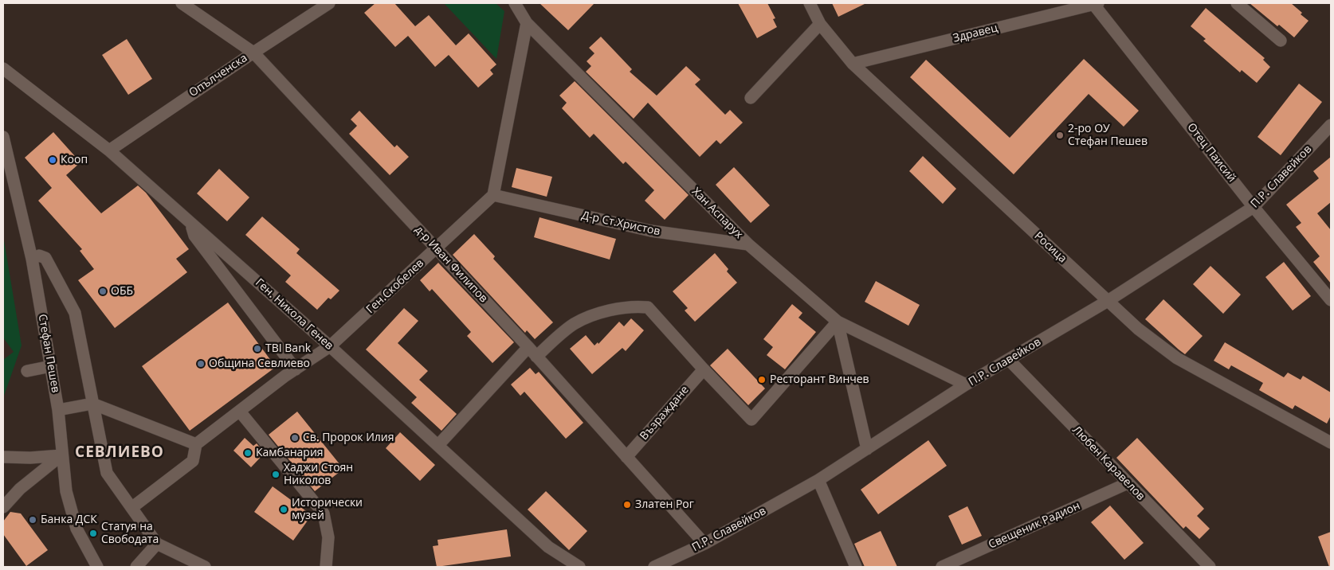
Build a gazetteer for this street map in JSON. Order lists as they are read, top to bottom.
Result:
{
  "streets": {
    "street": [
      "Здравец",
      "Опълченска",
      "Отец Паисий",
      "П.Р. Славейков",
      "Хан Аспарух",
      "Д-р Ст.Христов",
      "Росица",
      "д-р Иван Филипов",
      "Ген.Скобелев",
      "Ген. Никола Генев",
      "Стефан Пешев",
      "Възраждане",
      "Любен Каравелов",
      "Свещеник Радион"
    ]
  },
  "crossings": [
    ["Здравец", "Отец Паисий"],
    ["Здравец", "Росица"],
    ["Опълченска", "д-р Иван Филипов"],
    ["Опълченска", "Ген. Никола Генев"],
    ["Отец Паисий", "П.Р. Славейков"],
    ["П.Р. Славейков", "Хан Аспарух"],
    ["П.Р. Славейков", "Росица"],
    ["П.Р. Славейков", "д-р Иван Филипов"],
    ["П.Р. Славейков", "Любен Каравелов"],
    ["Хан Аспарух", "Д-р Ст.Христов"],
    ["Д-р Ст.Христов", "Ген.Скобелев"],
    ["д-р Иван Филипов", "Ген.Скобелев"],
    ["д-р Иван Филипов", "Възраждане"],
    ["Ген.Скобелев", "Ген. Никола Генев"],
    ["Любен Каравелов", "Свещеник Радион"]
  ],
  "districts": ["СЕВЛИЕВО"],
  "places": [
    "2-ро ОУ Стефан Пешев",
    "Кооп",
    "ОББ",
    "TBI Bank",
    "Община Севлиево",
    "Ресторант Винчев",
    "Св. Пророк Илия",
    "Камбанария",
    "Хаджи Стоян Николов",
    "Златен Рог",
    "Исторически музей",
    "Банка ДСК",
    "Статуя на Свободата"
  ]
}
